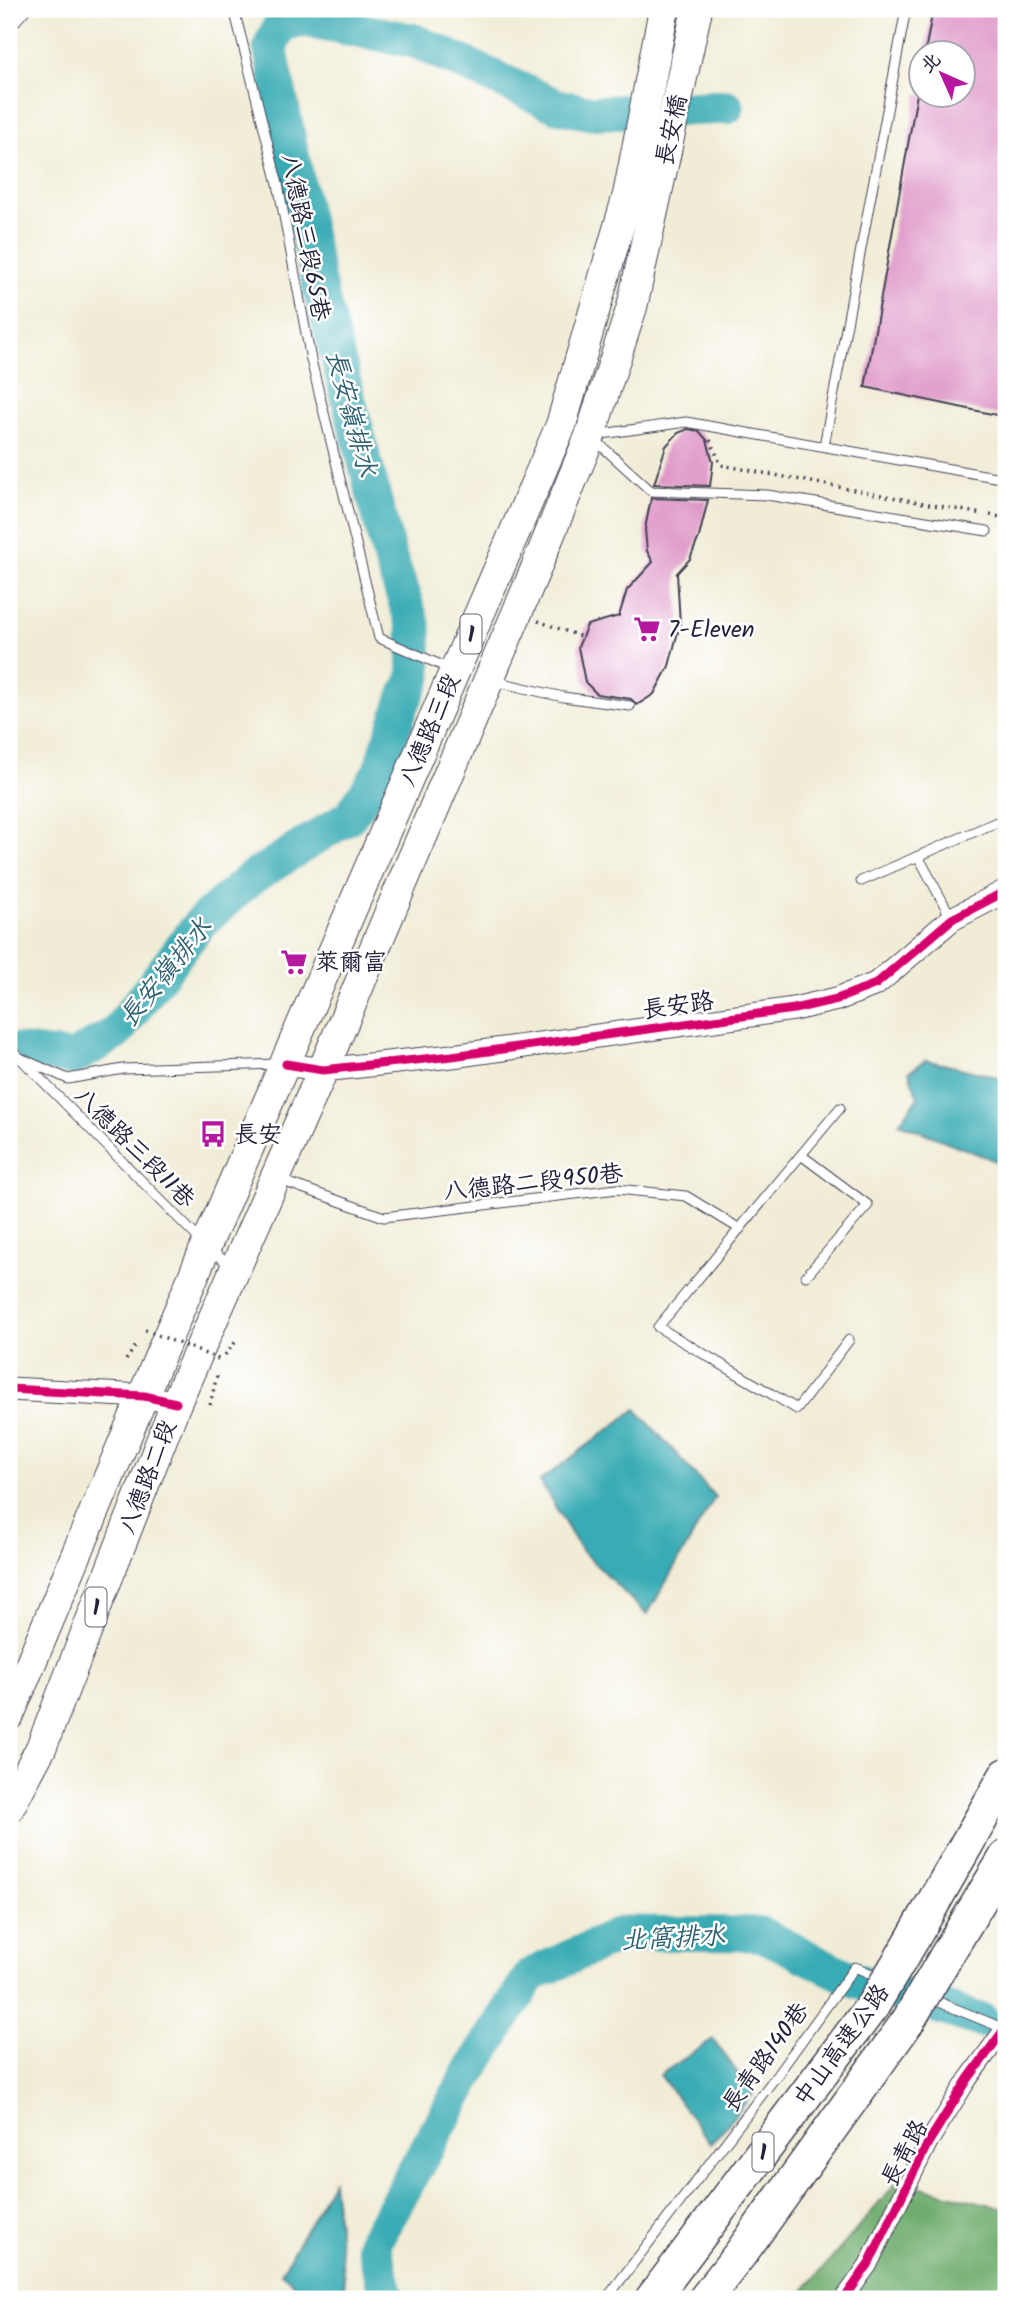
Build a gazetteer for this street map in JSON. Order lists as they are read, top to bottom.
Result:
{
  "streets": {
    "highway": ["1", "中山高速公路"],
    "main road": ["長安橋", "八德路三段", "八德路二段"],
    "street": ["長安路", "長青路"],
    "lane": [
      "八德路三段65巷",
      "八德路三段11巷",
      "八德路二段950巷",
      "長青路140巷"
    ]
  },
  "crossings": [
    ["長安橋", "八德路三段"],
    ["八德路三段65巷", "八德路三段"],
    ["八德路三段", "長安路"],
    ["八德路三段", "八德路二段"],
    ["長安路", "八德路二段"],
    ["八德路三段11巷", "八德路二段"],
    ["八德路二段950巷", "八德路二段"],
    ["中山高速公路", "長青路140巷"]
  ],
  "water": ["長安嶺排水", "北窩排水"],
  "places": {
    "supermarket": ["7-Eleven", "萊爾富"],
    "bus stop": ["長安"]
  },
  "north": "top left"
}
